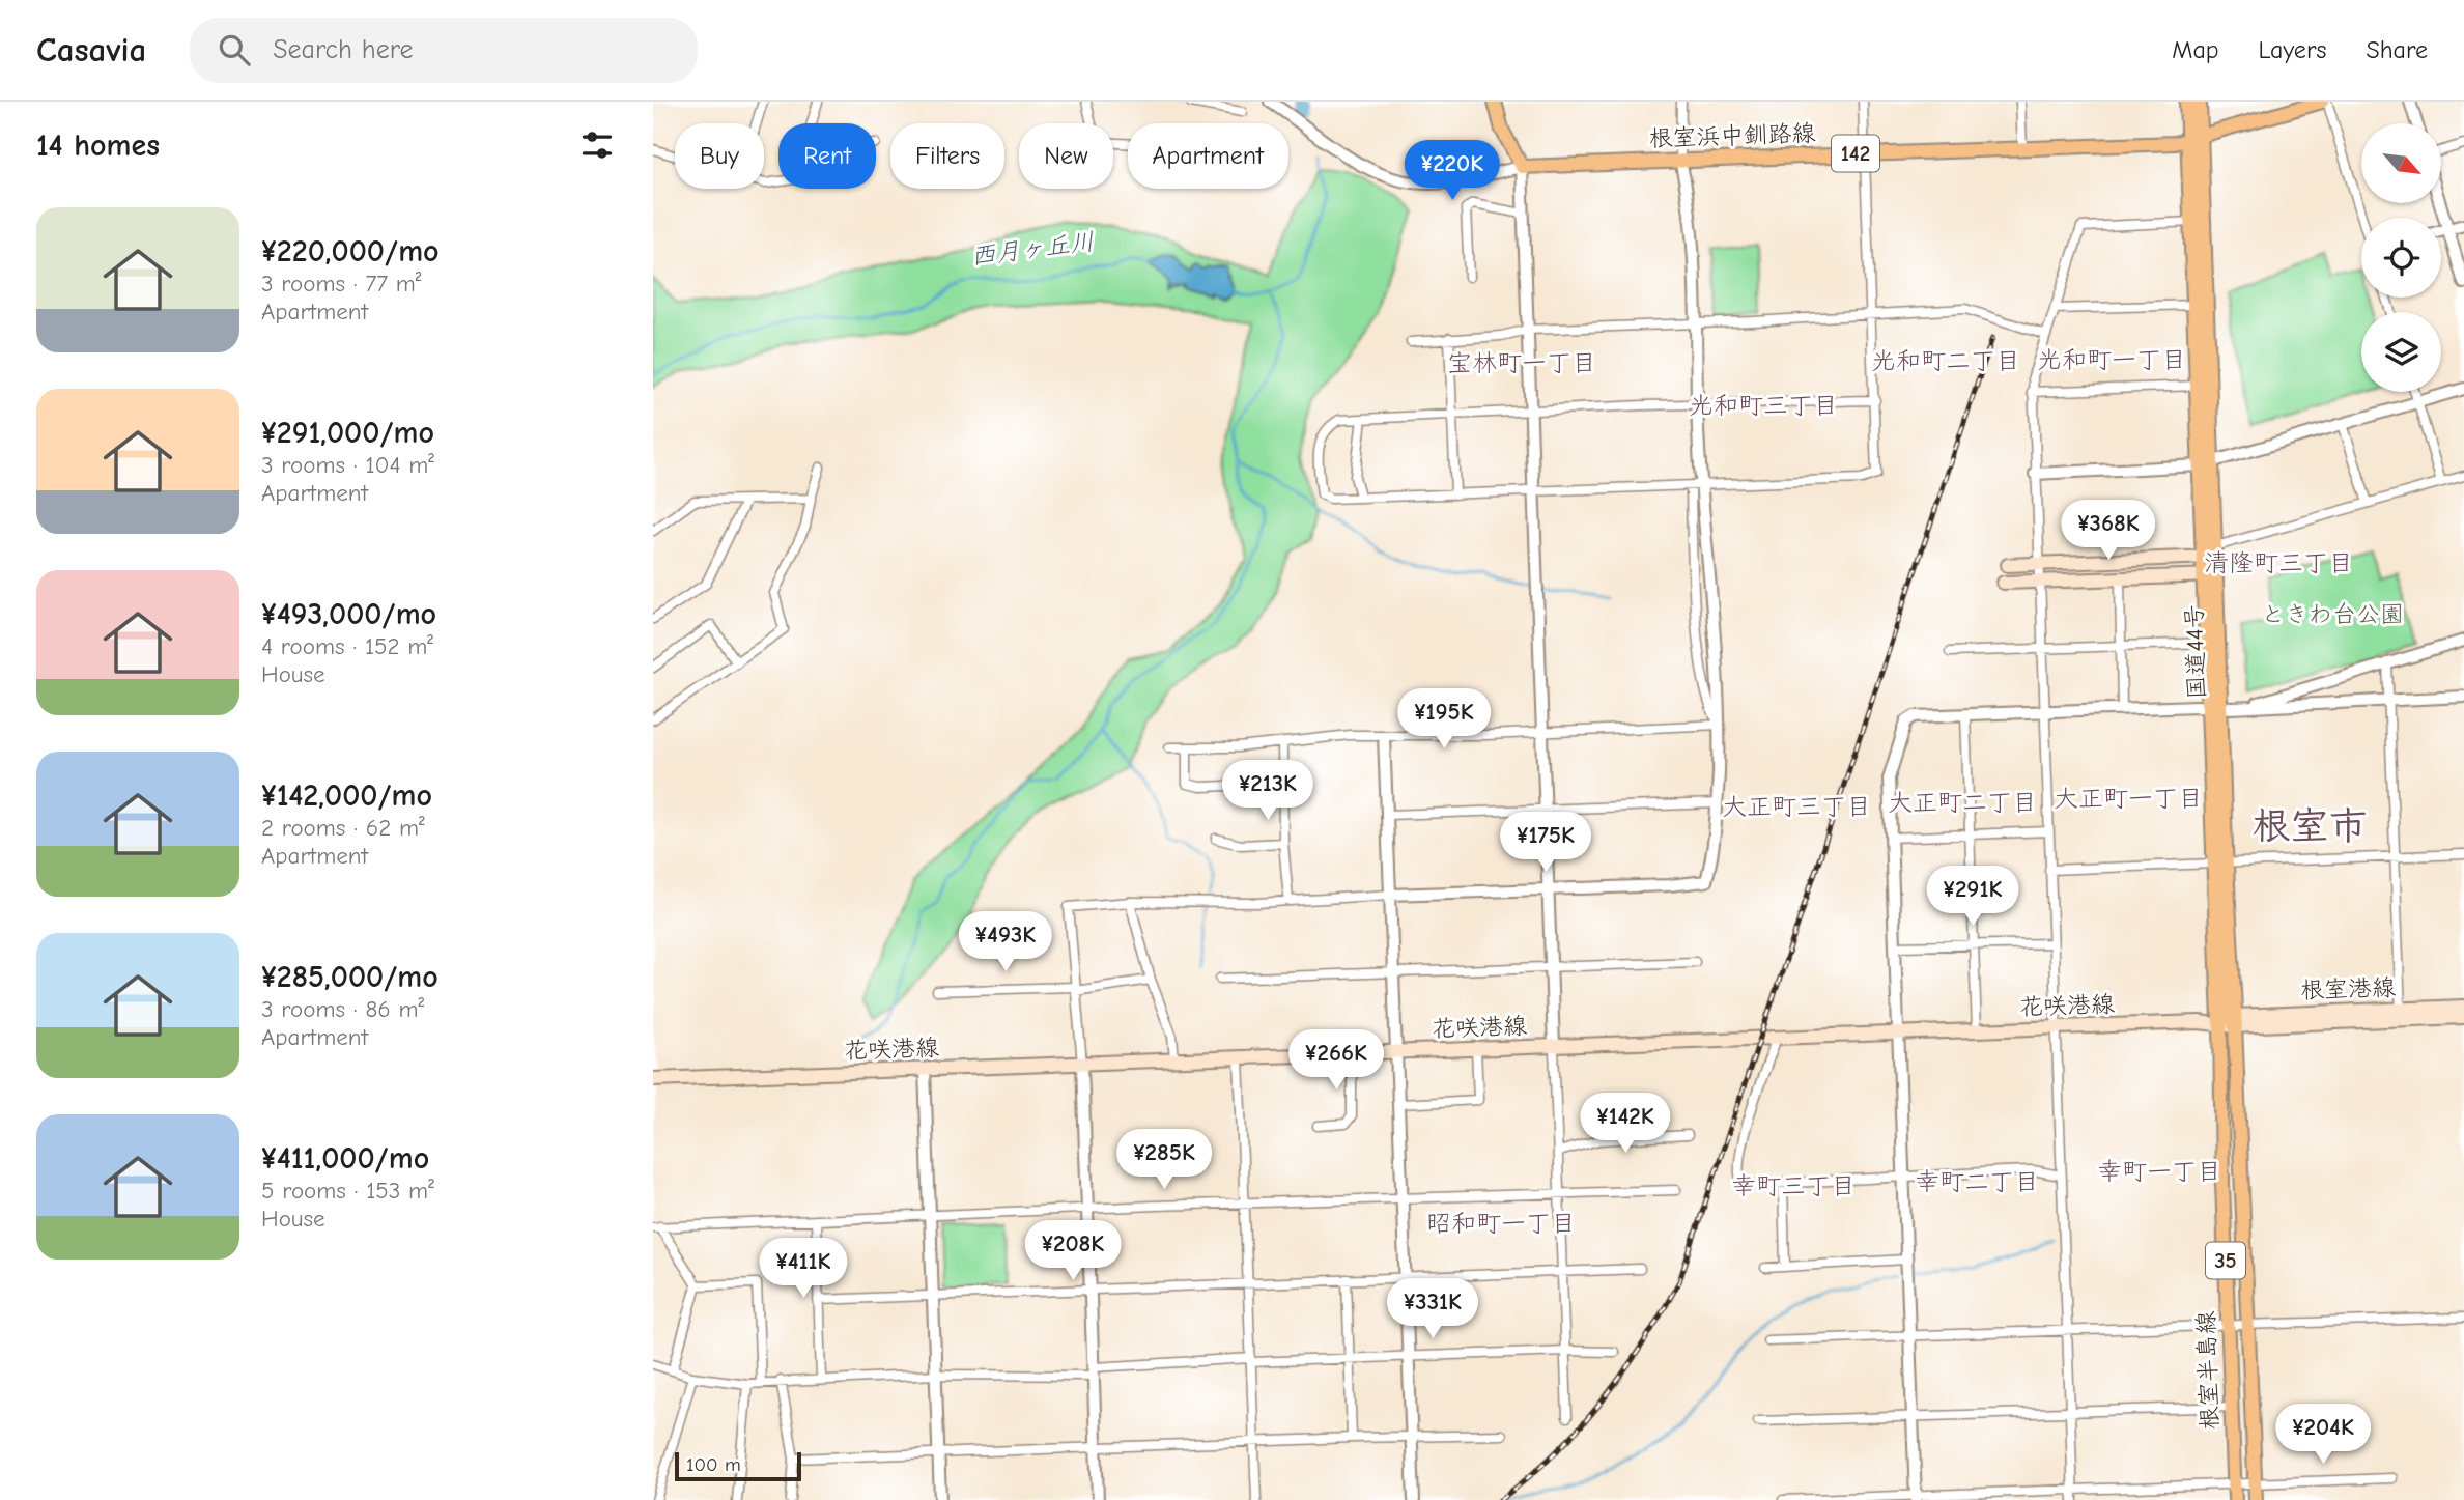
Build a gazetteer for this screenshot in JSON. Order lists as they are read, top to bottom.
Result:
{
  "streets": {
    "highway": ["国道44号"],
    "main road": [
      "根室浜中釧路線",
      "142",
      "根室港線",
      "花咲港線",
      "35",
      "根室半島線"
    ]
  },
  "crossings": [
    ["根室浜中釧路線", "国道44号"],
    ["国道44号", "根室港線"],
    ["国道44号", "花咲港線"],
    ["国道44号", "根室半島線"],
    ["根室港線", "花咲港線"],
    ["根室港線", "根室半島線"],
    ["花咲港線", "根室半島線"]
  ],
  "districts": [
    "光和町一丁目",
    "光和町二丁目",
    "宝林町一丁目",
    "光和町三丁目",
    "清隆町三丁目",
    "大正町一丁目",
    "大正町二丁目",
    "大正町三丁目",
    "根室市",
    "幸町一丁目",
    "幸町二丁目",
    "幸町三丁目",
    "昭和町一丁目"
  ],
  "water": ["西月ヶ丘川"],
  "parks": ["ときわ台公園"],
  "scale_bar": "100 m",
  "north": "bottom right",
  "page": {
    "header": "Casavia",
    "search": "Search here",
    "nav": ["Map", "Layers", "Share"],
    "heading": "14 homes",
    "chip": [
      "Buy",
      "Rent",
      "Filters",
      "New",
      "Apartment"
    ],
    "price": [
      "¥220K",
      "¥368K",
      "¥195K",
      "¥213K",
      "¥175K",
      "¥291K",
      "¥493K",
      "¥266K",
      "¥142K",
      "¥285K",
      "¥208K",
      "¥411K",
      "¥331K",
      "¥204K"
    ],
    "list": [
      {
        "name": "¥220,000/mo",
        "note": "3 rooms · 77 m² · Apartment"
      },
      {
        "name": "¥291,000/mo",
        "note": "3 rooms · 104 m² · Apartment"
      },
      {
        "name": "¥493,000/mo",
        "note": "4 rooms · 152 m² · House"
      },
      {
        "name": "¥142,000/mo",
        "note": "2 rooms · 62 m² · Apartment"
      },
      {
        "name": "¥285,000/mo",
        "note": "3 rooms · 86 m² · Apartment"
      },
      {
        "name": "¥411,000/mo",
        "note": "5 rooms · 153 m² · House"
      }
    ],
    "scale": "100 m"
  }
}
